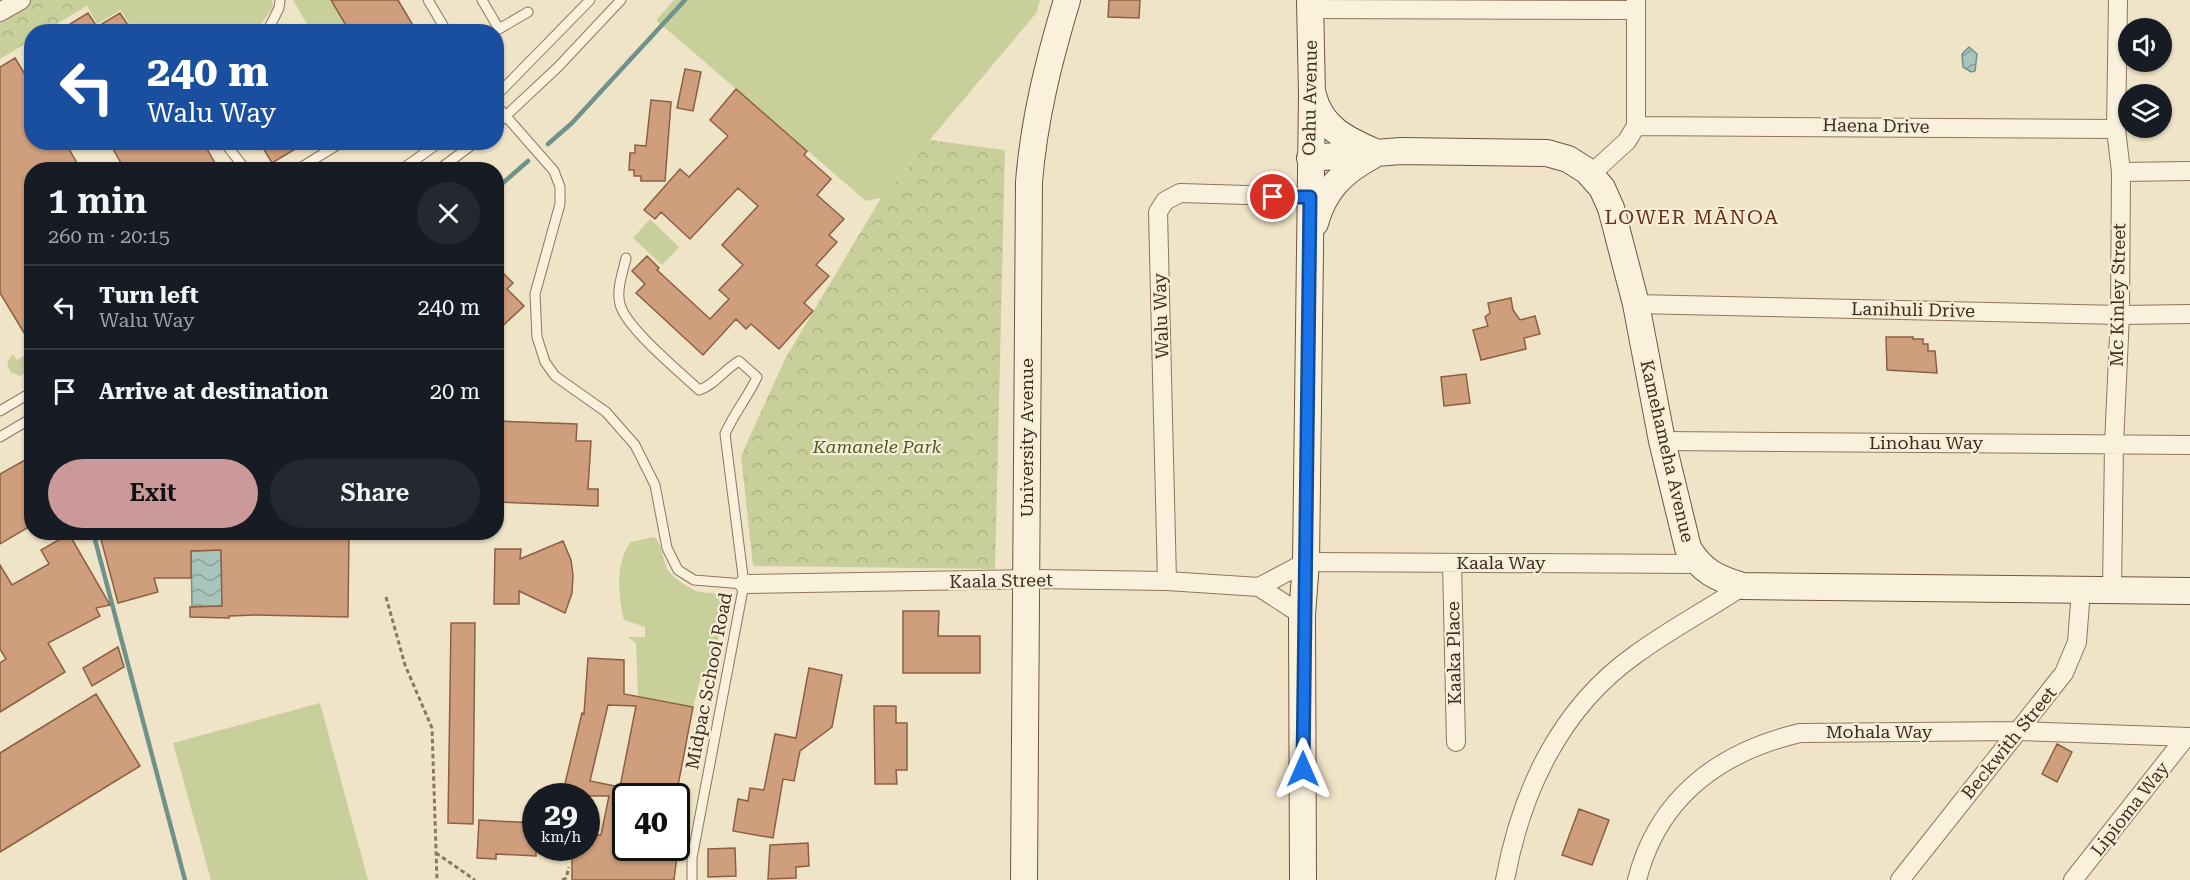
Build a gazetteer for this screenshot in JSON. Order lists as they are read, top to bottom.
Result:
{
  "streets": {
    "street": [
      "Oahu Avenue",
      "Haena Drive",
      "Mc Kinley Street",
      "Lanihuli Drive",
      "Walu Way",
      "University Avenue",
      "Linohau Way",
      "Kamehameha Avenue",
      "Kaala Way",
      "Kaala Street",
      "Kaaka Place",
      "Mohala Way",
      "Beckwith Street",
      "Lipioma Way"
    ],
    "lane": ["Midpac School Road"]
  },
  "crossings": [
    ["Oahu Avenue", "Walu Way"],
    ["Oahu Avenue", "Kamehameha Avenue"],
    ["Oahu Avenue", "Kaala Way"],
    ["Oahu Avenue", "Kaala Street"],
    ["Haena Drive", "Mc Kinley Street"],
    ["Mc Kinley Street", "Lanihuli Drive"],
    ["Mc Kinley Street", "Linohau Way"],
    ["Mc Kinley Street", "Kamehameha Avenue"],
    ["Lanihuli Drive", "Kamehameha Avenue"],
    ["Walu Way", "Kaala Street"],
    ["University Avenue", "Kaala Street"],
    ["Linohau Way", "Kamehameha Avenue"],
    ["Kamehameha Avenue", "Kaala Way"],
    ["Kamehameha Avenue", "Beckwith Street"],
    ["Kaala Way", "Kaaka Place"],
    ["Kaala Street", "Midpac School Road"],
    ["Mohala Way", "Beckwith Street"],
    ["Mohala Way", "Lipioma Way"]
  ],
  "districts": ["LOWER MĀNOA"],
  "parks": ["Kamanele Park"],
  "page": {
    "turn": ["240 m", "Walu Way"],
    "heading": ["1 min", "260 m · 20:15"],
    "list": [
      {
        "name": "Turn left",
        "note": "Walu Way",
        "value": "240 m"
      },
      {
        "name": "Arrive at destination",
        "value": "20 m"
      }
    ],
    "buttons": ["Exit", "Share"],
    "speed": "29 km/h",
    "limit": "40"
  }
}
